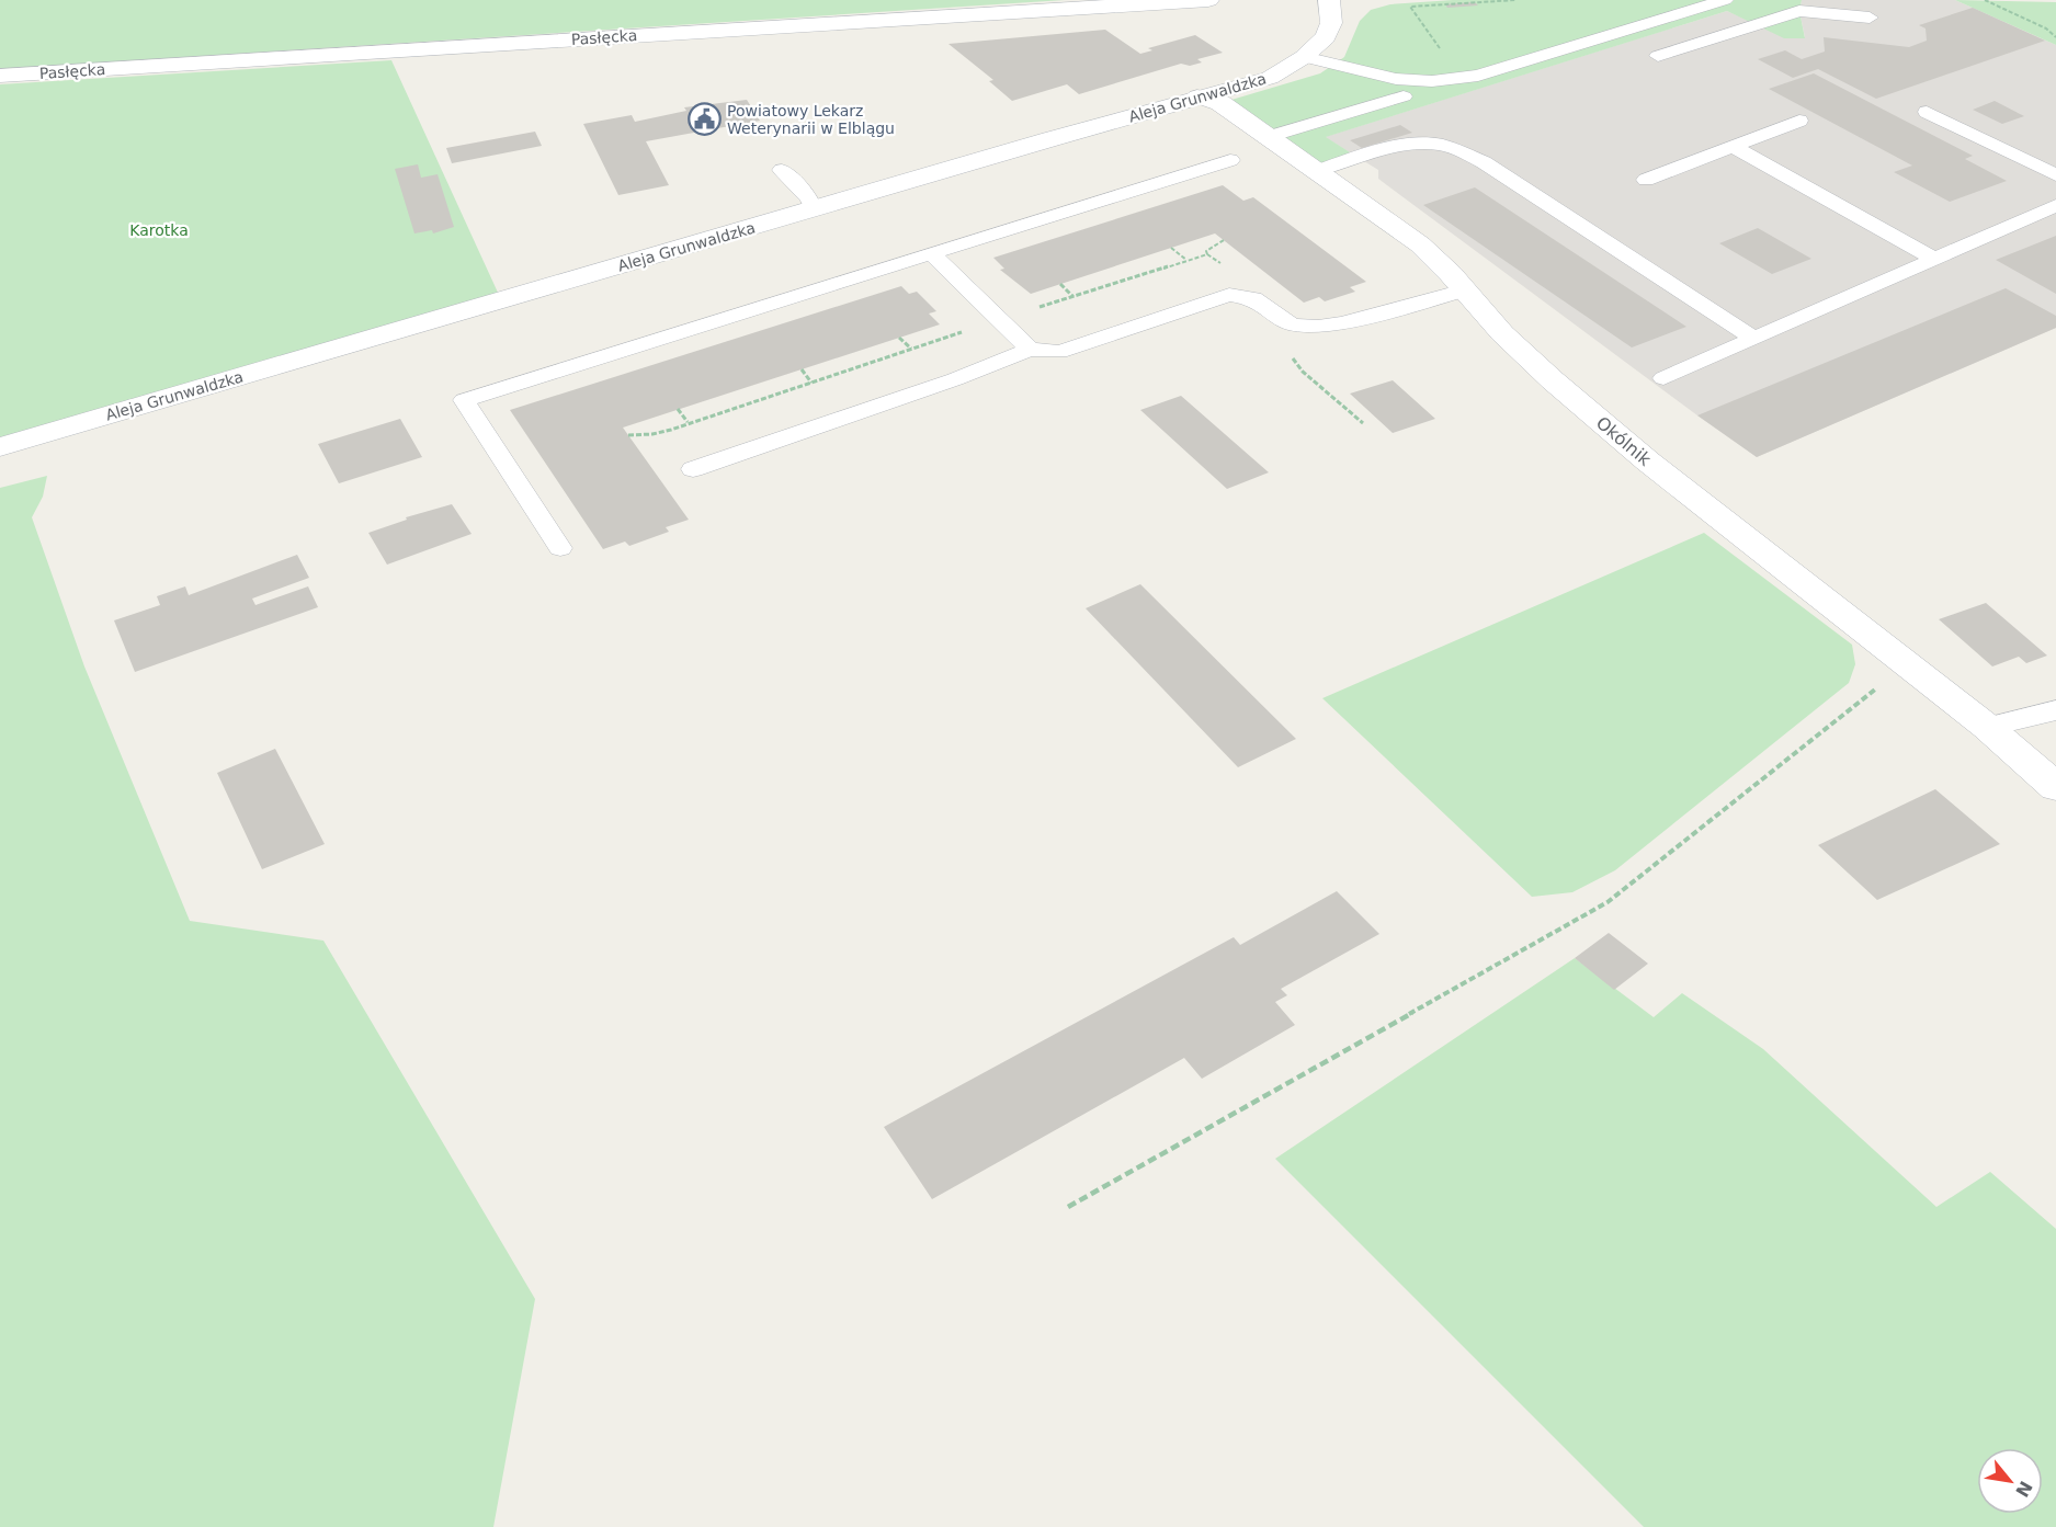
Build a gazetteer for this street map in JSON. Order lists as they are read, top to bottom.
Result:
{
  "streets": {
    "street": ["Pasłęcka", "Aleja Grunwaldzka", "Okólnik"]
  },
  "crossings": [
    ["Aleja Grunwaldzka", "Okólnik"]
  ],
  "parks": ["Karotka"],
  "places": {
    "public building": ["Powiatowy Lekarz Weterynarii w Elblągu"]
  },
  "north": "bottom right"
}
